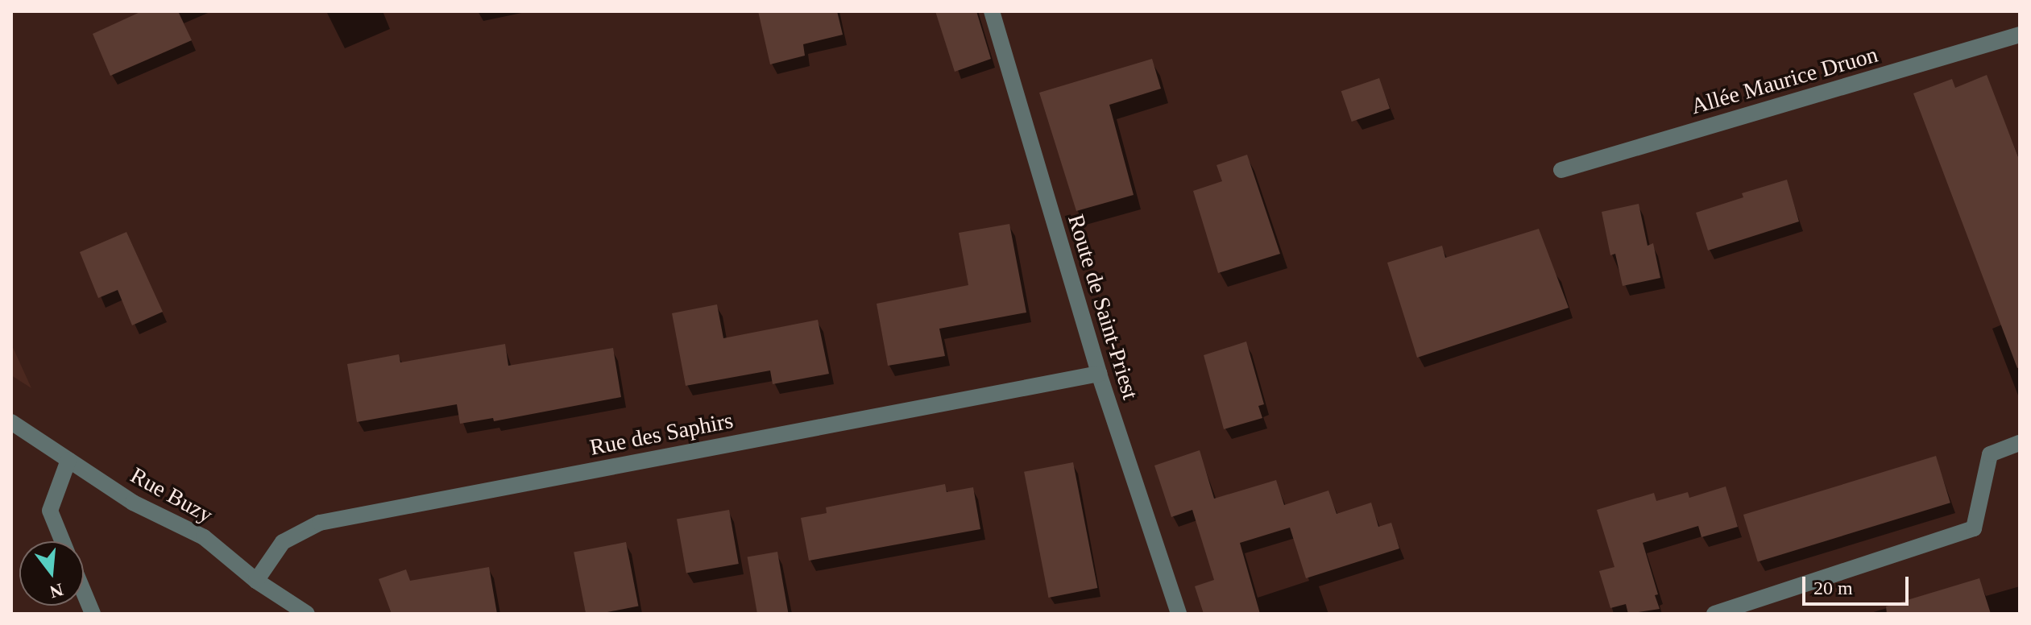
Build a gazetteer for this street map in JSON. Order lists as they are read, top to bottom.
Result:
{
  "streets": {
    "street": [
      "Allée Maurice Druon",
      "Route de Saint-Priest",
      "Rue des Saphirs",
      "Rue Buzy"
    ]
  },
  "crossings": [
    ["Route de Saint-Priest", "Rue des Saphirs"],
    ["Rue des Saphirs", "Rue Buzy"]
  ],
  "scale_bar": "20 m",
  "north": "bottom"
}
